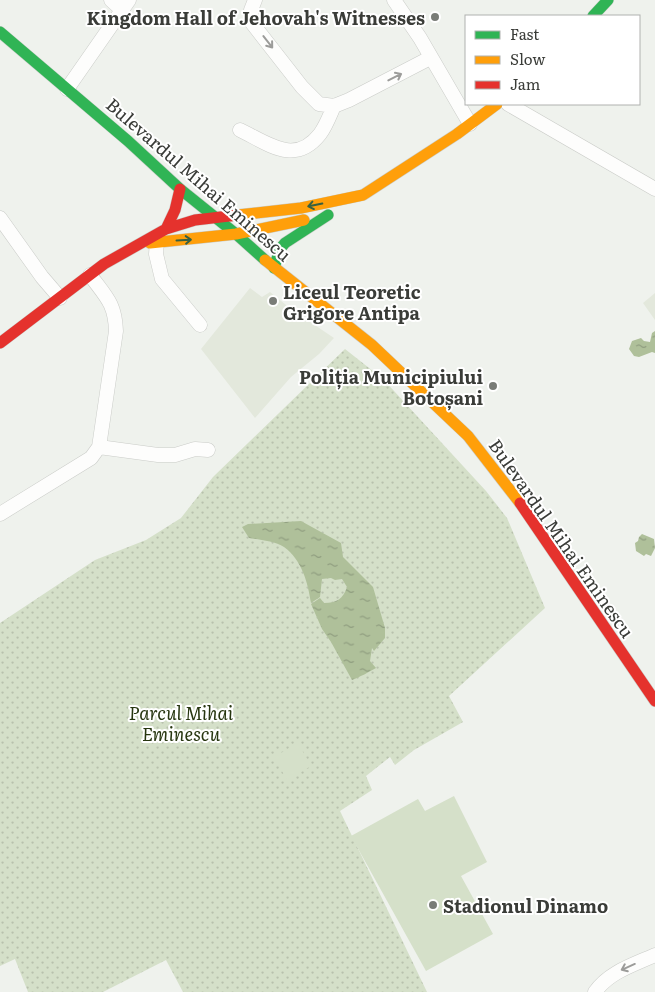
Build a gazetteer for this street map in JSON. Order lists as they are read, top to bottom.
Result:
{
  "streets": {
    "main road": ["Bulevardul Mihai Eminescu"]
  },
  "parks": ["Parcul Mihai Eminescu"],
  "places": [
    "Kingdom Hall of Jehovah's Witnesses",
    "Liceul Teoretic Grigore Antipa",
    "Poliția Municipiului Botoșani",
    "Stadionul Dinamo"
  ],
  "legend": ["Fast", "Slow", "Jam"]
}
